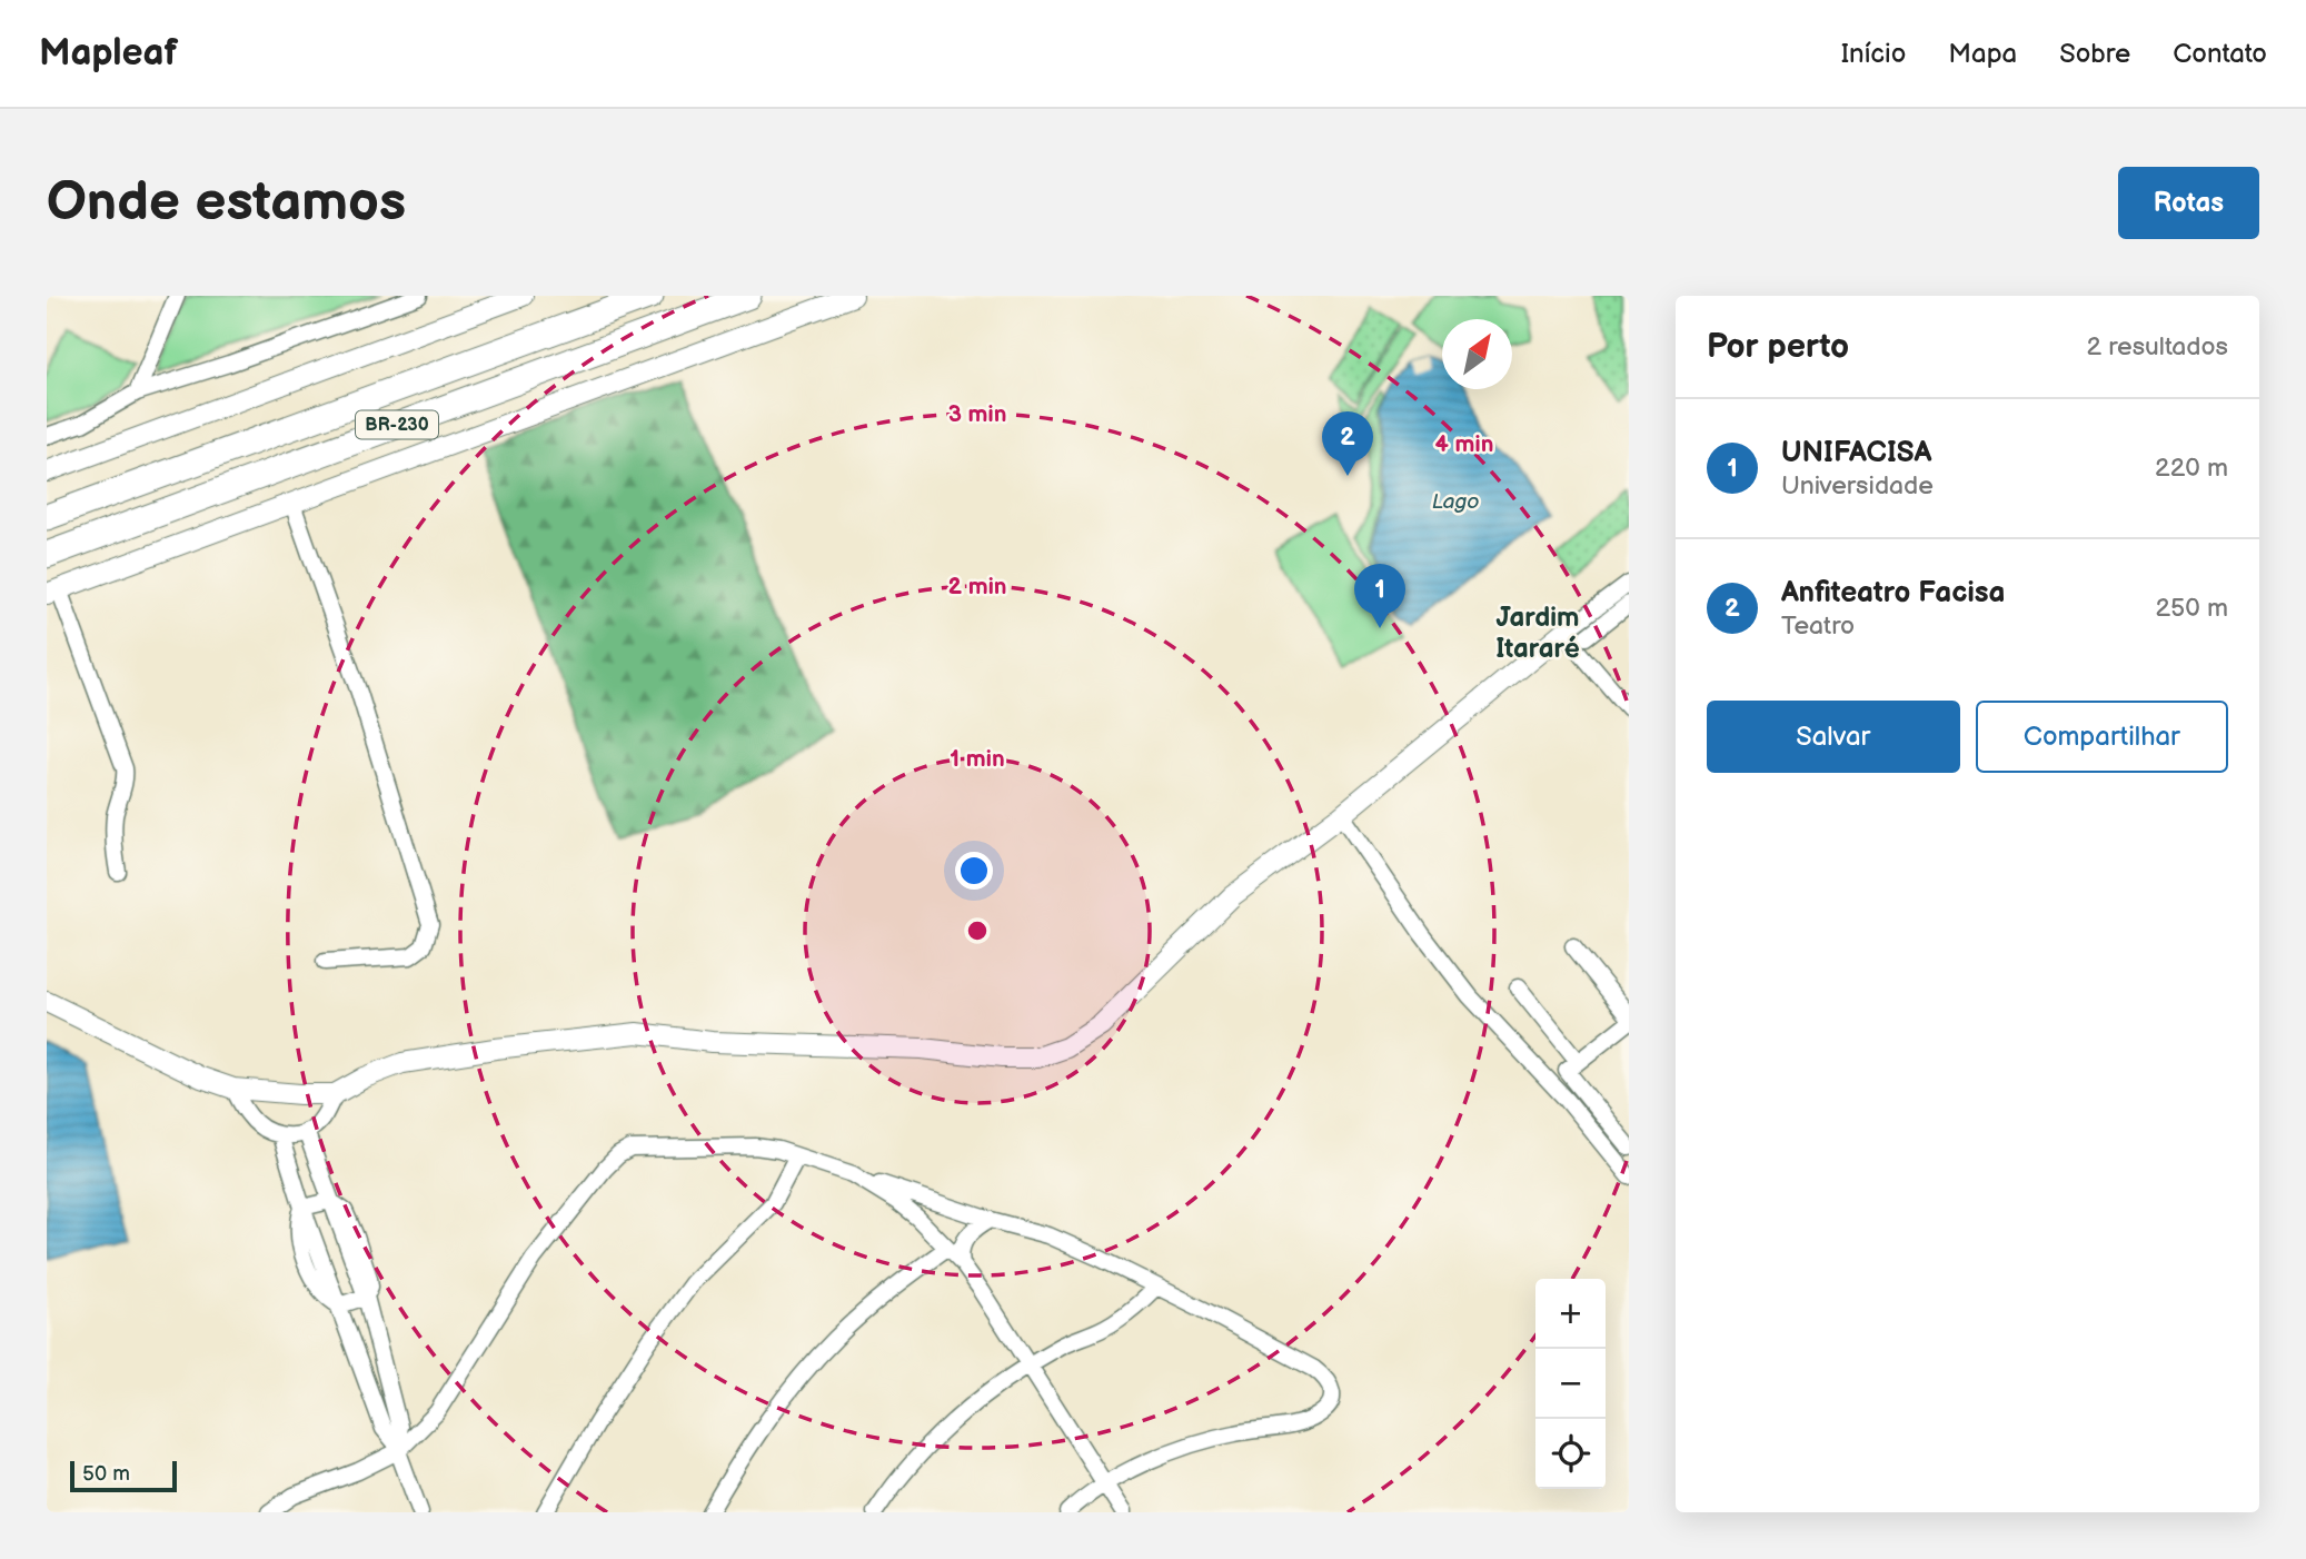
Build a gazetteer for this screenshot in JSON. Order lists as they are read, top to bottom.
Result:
{
  "streets": {
    "highway": ["BR-230"]
  },
  "districts": ["Jardim Itararé"],
  "water": ["Lago"],
  "scale_bar": "50 m",
  "north": "top right",
  "page": {
    "header": "Mapleaf",
    "nav": [
      "Início",
      "Mapa",
      "Sobre",
      "Contato"
    ],
    "buttons": [
      "Rotas",
      ["Salvar", "Compartilhar"]
    ],
    "title": "Onde estamos",
    "heading": ["Por perto", "2 resultados"],
    "list": [
      {
        "mark": "1",
        "name": "UNIFACISA",
        "note": "Universidade",
        "value": "220 m"
      },
      {
        "mark": "2",
        "name": "Anfiteatro Facisa",
        "note": "Teatro",
        "value": "250 m"
      }
    ],
    "pins": ["2", "1"],
    "map_buttons": ["+", "−"],
    "scale": "50 m"
  },
  "rings": [
    "3 min",
    "4 min",
    "2 min",
    "1 min"
  ]
}
